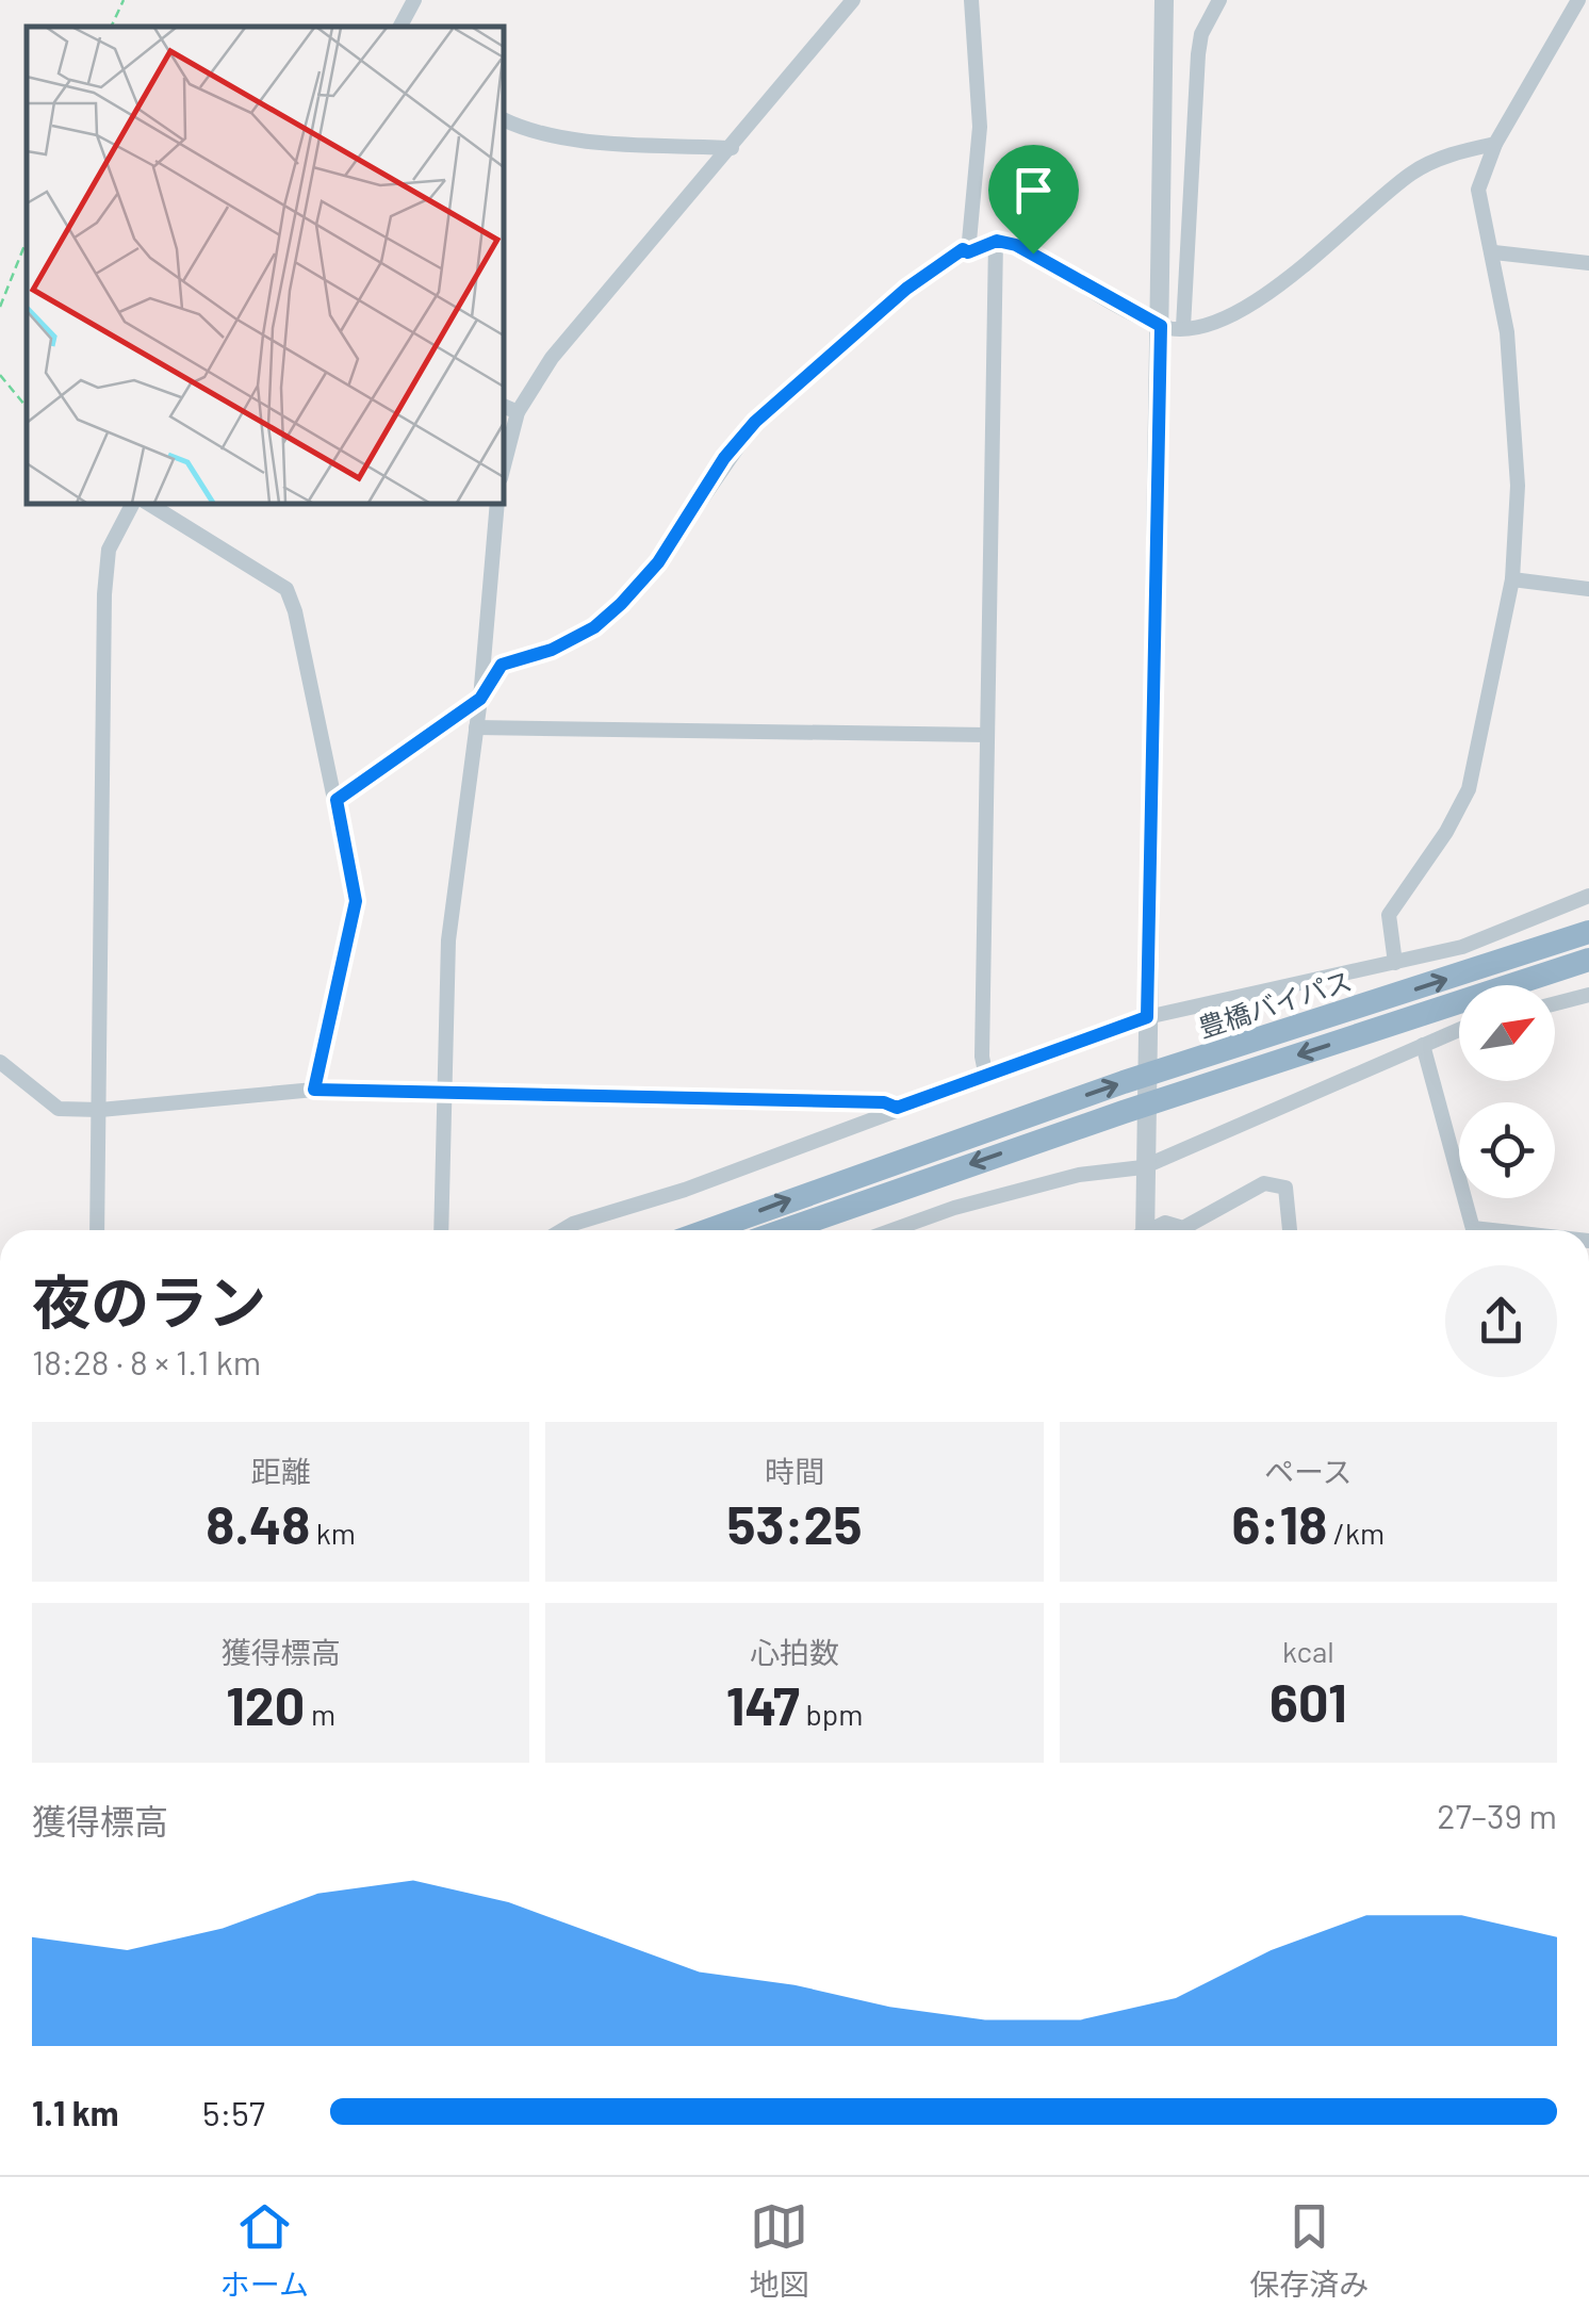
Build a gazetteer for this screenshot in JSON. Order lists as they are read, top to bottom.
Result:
{
  "streets": {
    "highway": ["豊橋バイパス"]
  },
  "north": "top right",
  "page": {
    "heading": ["夜のラン", "18:28 · 8 × 1.1 km"],
    "stats": [
      ["距離", "8.48 km"],
      ["時間", "53:25"],
      ["ペース", "6:18 /km"],
      ["獲得標高", "120 m"],
      ["心拍数", "147 bpm"],
      ["kcal", "601"]
    ],
    "chart": ["獲得標高", "27–39 m"],
    "list": [
      {
        "name": "1.1 km",
        "note": "5:57"
      }
    ],
    "tabs": ["ホーム", "地図", "保存済み"]
  }
}
